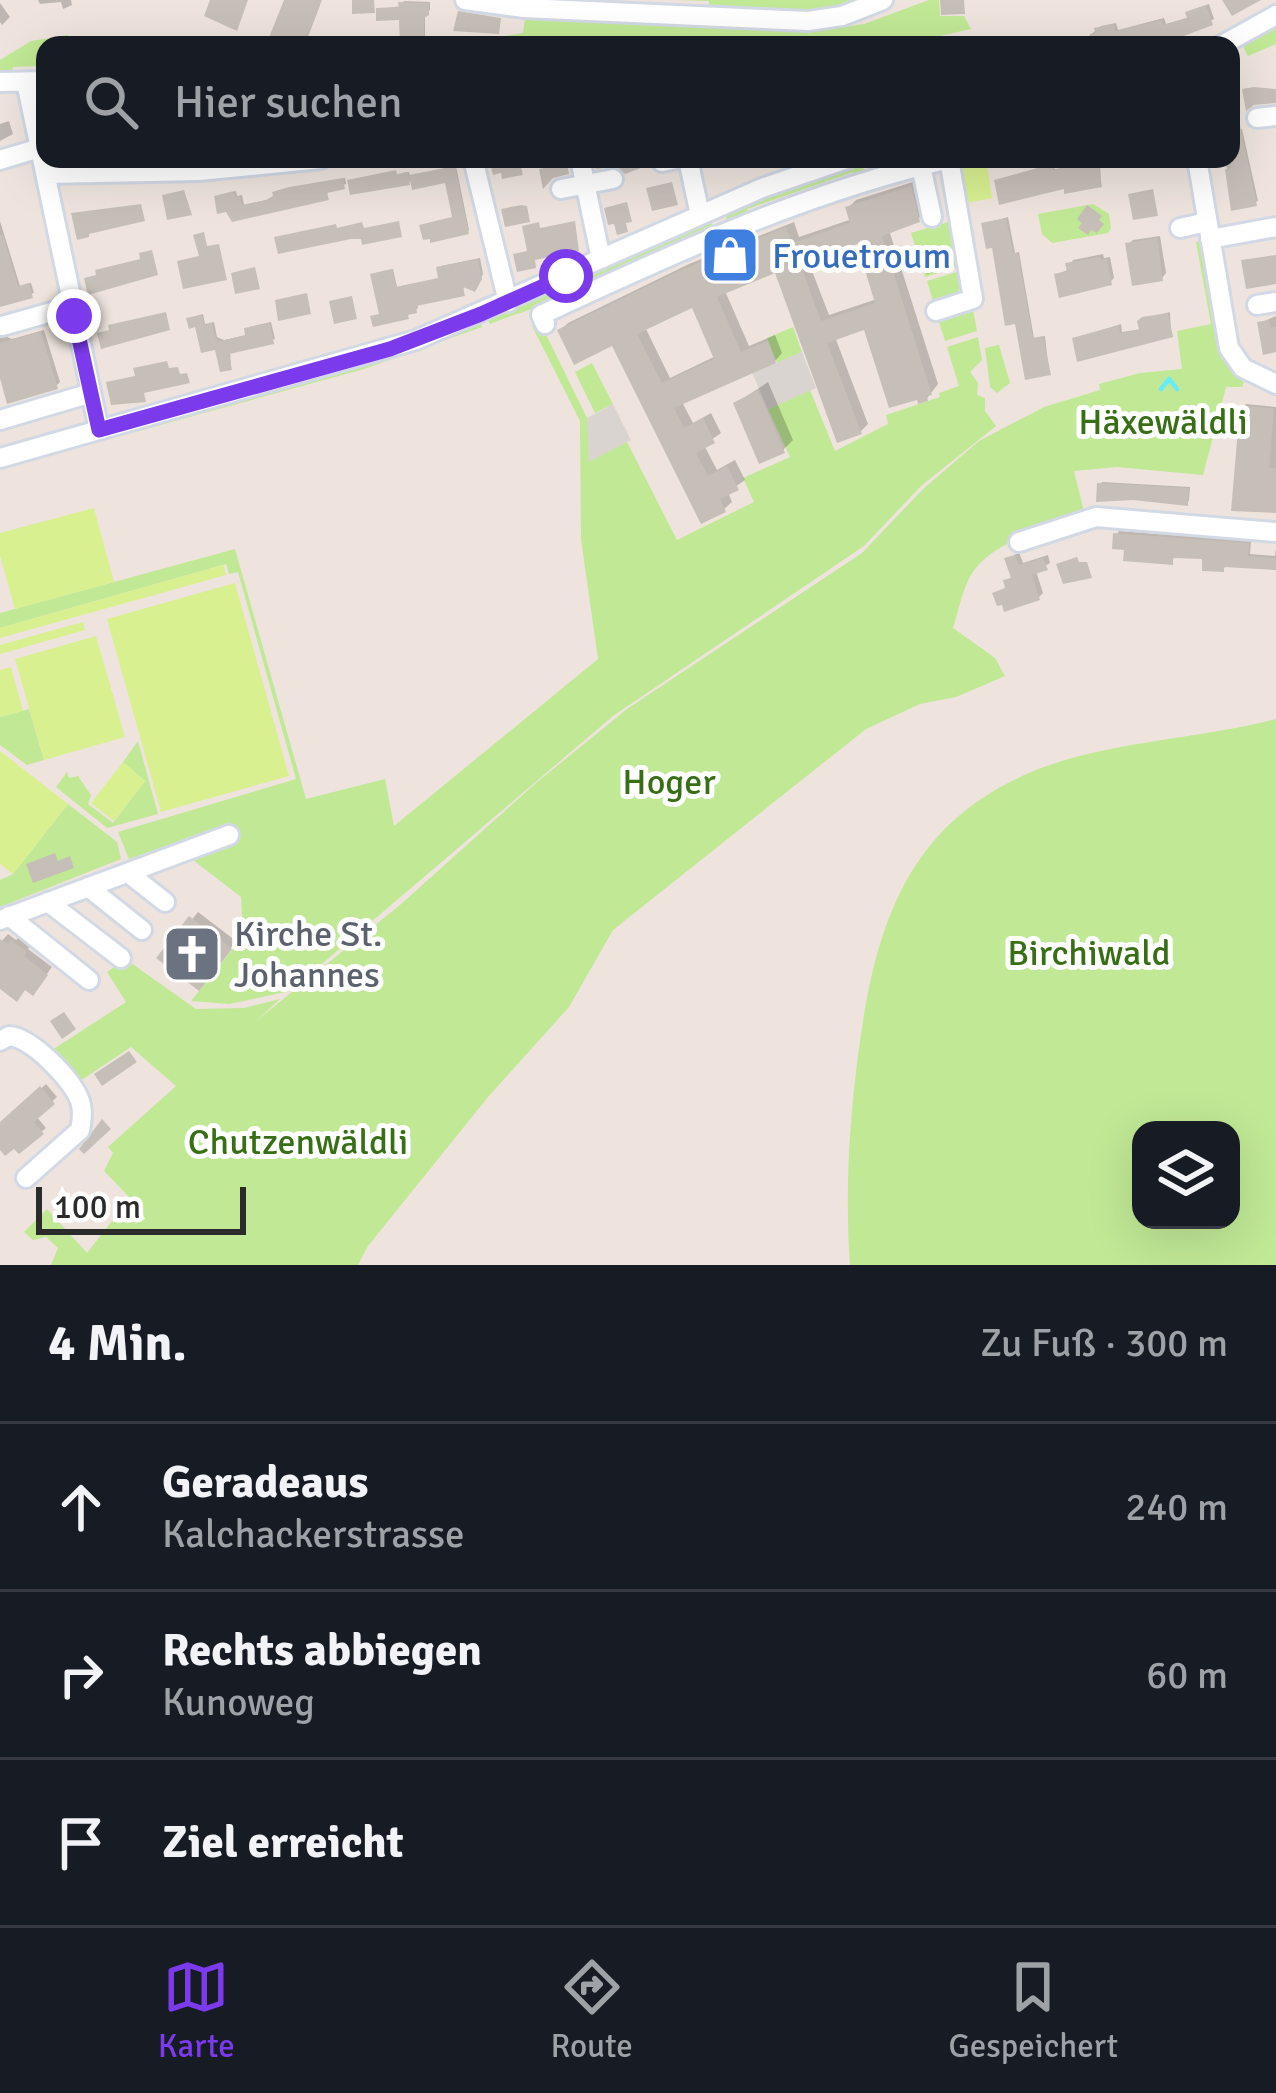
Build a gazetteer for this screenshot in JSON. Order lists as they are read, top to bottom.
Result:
{
  "parks": [
    "Häxewäldli",
    "Hoger",
    "Birchiwald",
    "Chutzenwäldli"
  ],
  "places": {
    "shop": ["Frouetroum"],
    "church": ["Kirche St. Johannes"]
  },
  "scale_bar": "100 m",
  "page": {
    "search": "Hier suchen",
    "scale": "100 m",
    "heading": ["4 Min.", "Zu Fuß · 300 m"],
    "list": [
      ["Geradeaus", "Kalchackerstrasse", "240 m"],
      ["Rechts abbiegen", "Kunoweg", "60 m"],
      "Ziel erreicht"
    ],
    "nav": ["Karte", "Route", "Gespeichert"]
  }
}
